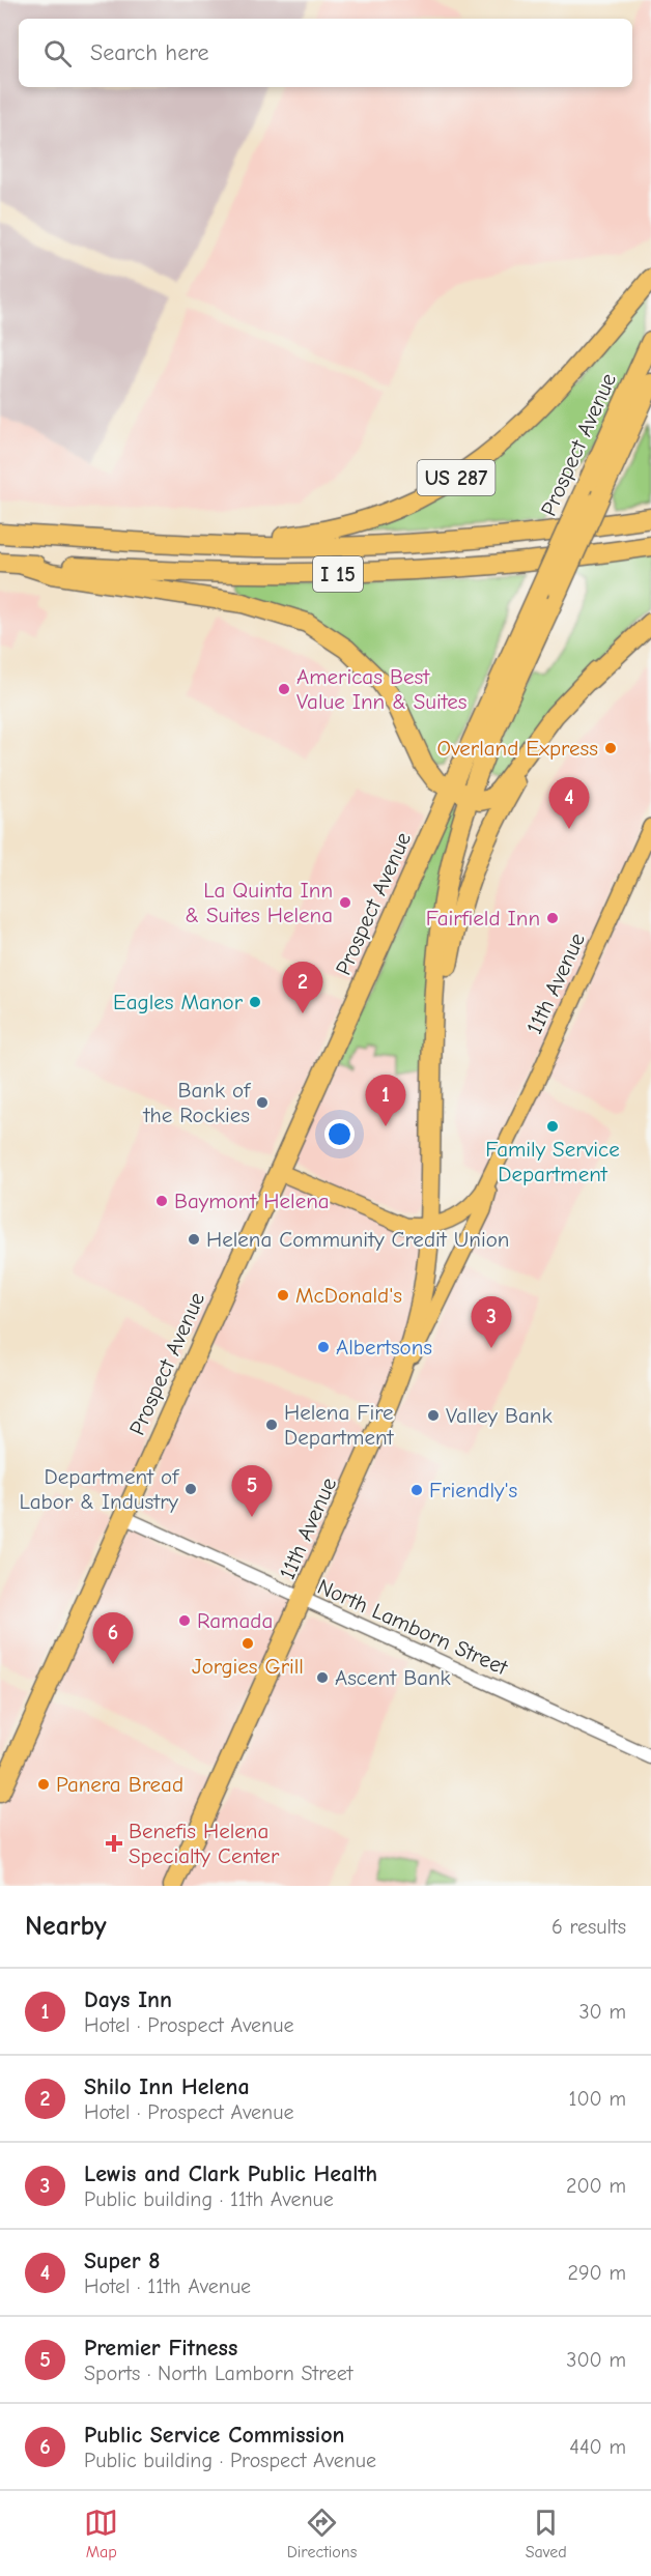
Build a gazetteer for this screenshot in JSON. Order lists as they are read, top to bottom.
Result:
{
  "streets": {
    "highway": [
      "Prospect Avenue",
      "US 287",
      "I 15",
      "11th Avenue"
    ],
    "street": ["North Lamborn Street"]
  },
  "crossings": [
    ["Prospect Avenue", "11th Avenue"],
    ["Prospect Avenue", "North Lamborn Street"],
    ["US 287", "I 15"],
    ["11th Avenue", "North Lamborn Street"]
  ],
  "places": {
    "other": [
      "Americas Best Value Inn & Suites",
      "Overland Express",
      "La Quinta Inn & Suites Helena",
      "Fairfield Inn",
      "Eagles Manor",
      "Bank of the Rockies",
      "Family Service Department",
      "Baymont Helena",
      "Helena Community Credit Union",
      "McDonald's",
      "Albertsons",
      "Valley Bank",
      "Helena Fire Department",
      "Department of Labor & Industry",
      "Friendly's",
      "Ramada",
      "Jorgies Grill",
      "Ascent Bank",
      "Panera Bread"
    ],
    "health": ["Benefis Helena Specialty Center"]
  },
  "page": {
    "search": "Search here",
    "pins": [
      "4",
      "2",
      "1",
      "3",
      "5",
      "6"
    ],
    "heading": ["Nearby", "6 results"],
    "list": [
      {
        "mark": "1",
        "name": "Days Inn",
        "note": "Hotel · Prospect Avenue",
        "value": "30 m"
      },
      {
        "mark": "2",
        "name": "Shilo Inn Helena",
        "note": "Hotel · Prospect Avenue",
        "value": "100 m"
      },
      {
        "mark": "3",
        "name": "Lewis and Clark Public Health",
        "note": "Public building · 11th Avenue",
        "value": "200 m"
      },
      {
        "mark": "4",
        "name": "Super 8",
        "note": "Hotel · 11th Avenue",
        "value": "290 m"
      },
      {
        "mark": "5",
        "name": "Premier Fitness",
        "note": "Sports · North Lamborn Street",
        "value": "300 m"
      },
      {
        "mark": "6",
        "name": "Public Service Commission",
        "note": "Public building · Prospect Avenue",
        "value": "440 m"
      }
    ],
    "nav": ["Map", "Directions", "Saved"]
  }
}
